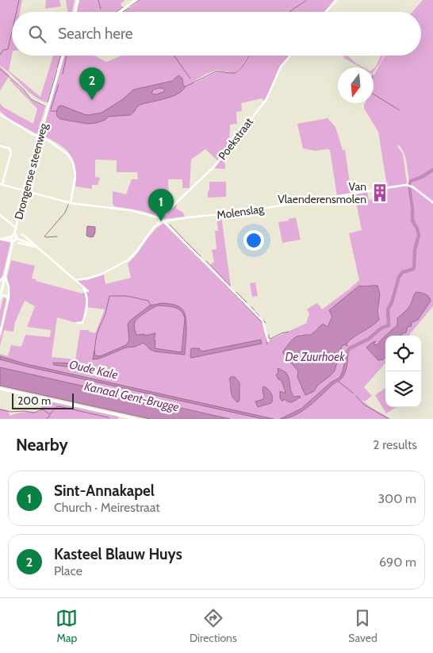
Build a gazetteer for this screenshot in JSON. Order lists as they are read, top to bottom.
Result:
{
  "streets": {
    "street": ["Poekstraat", "Drongense steenweg", "Molenslag"]
  },
  "water": ["De Zuurhoek", "Oude Kale", "Kanaal Gent-Brugge"],
  "places": {
    "building": ["Van Vlaenderensmolen"]
  },
  "scale_bar": "200 m",
  "north": "bottom",
  "page": {
    "search": "Search here",
    "pins": ["2", "1"],
    "scale": "200 m",
    "heading": ["Nearby", "2 results"],
    "list": [
      {
        "mark": "1",
        "name": "Sint-Annakapel",
        "note": "Church · Meirestraat",
        "value": "300 m"
      },
      {
        "mark": "2",
        "name": "Kasteel Blauw Huys",
        "note": "Place",
        "value": "690 m"
      }
    ],
    "nav": ["Map", "Directions", "Saved"]
  }
}
